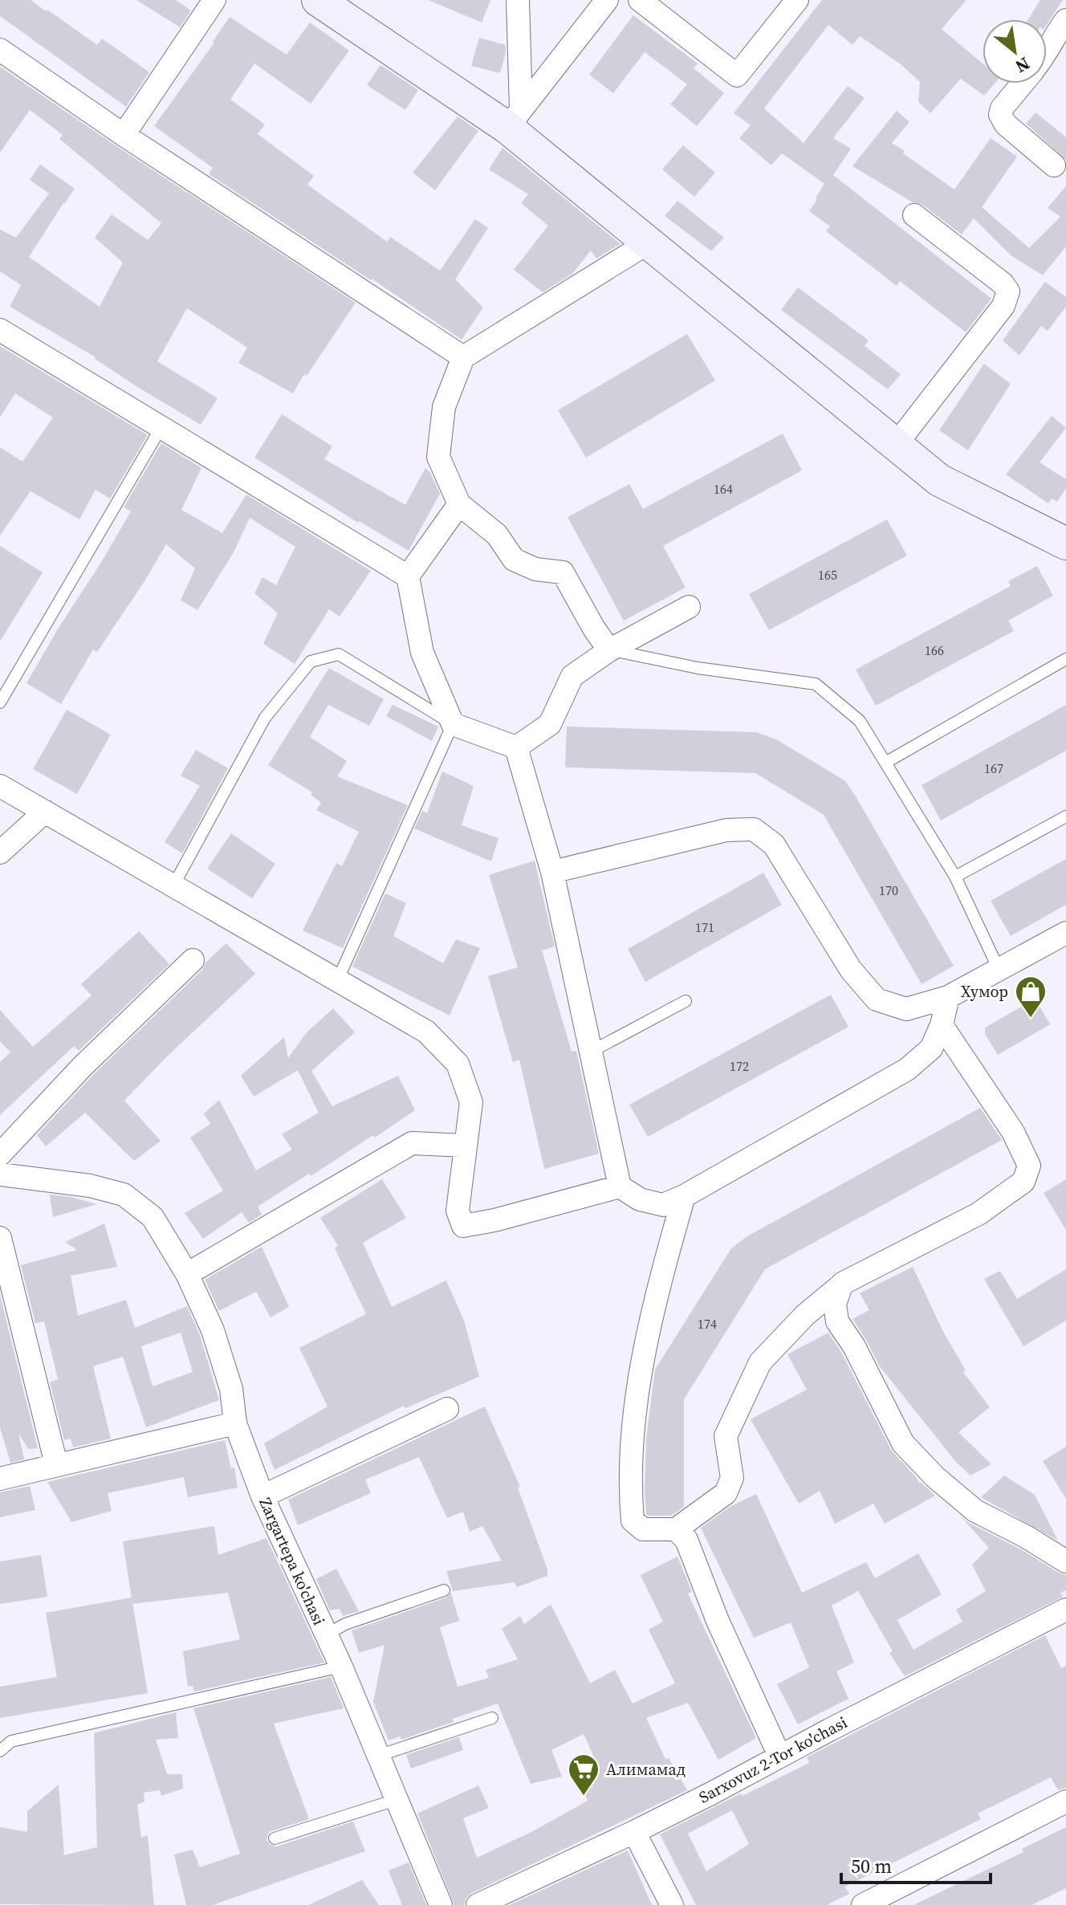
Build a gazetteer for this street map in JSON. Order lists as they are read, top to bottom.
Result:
{
  "streets": {
    "street": ["Zargartepa ko'chasi", "Sarxovuz 2-Tor ko'chasi"]
  },
  "places": {
    "shop": ["Хумор"],
    "supermarket": ["Алимамад"]
  },
  "house_numbers": [
    "164",
    "165",
    "166",
    "167",
    "170",
    "171",
    "172",
    "174"
  ],
  "scale_bar": "50 m",
  "north": "bottom right"
}
